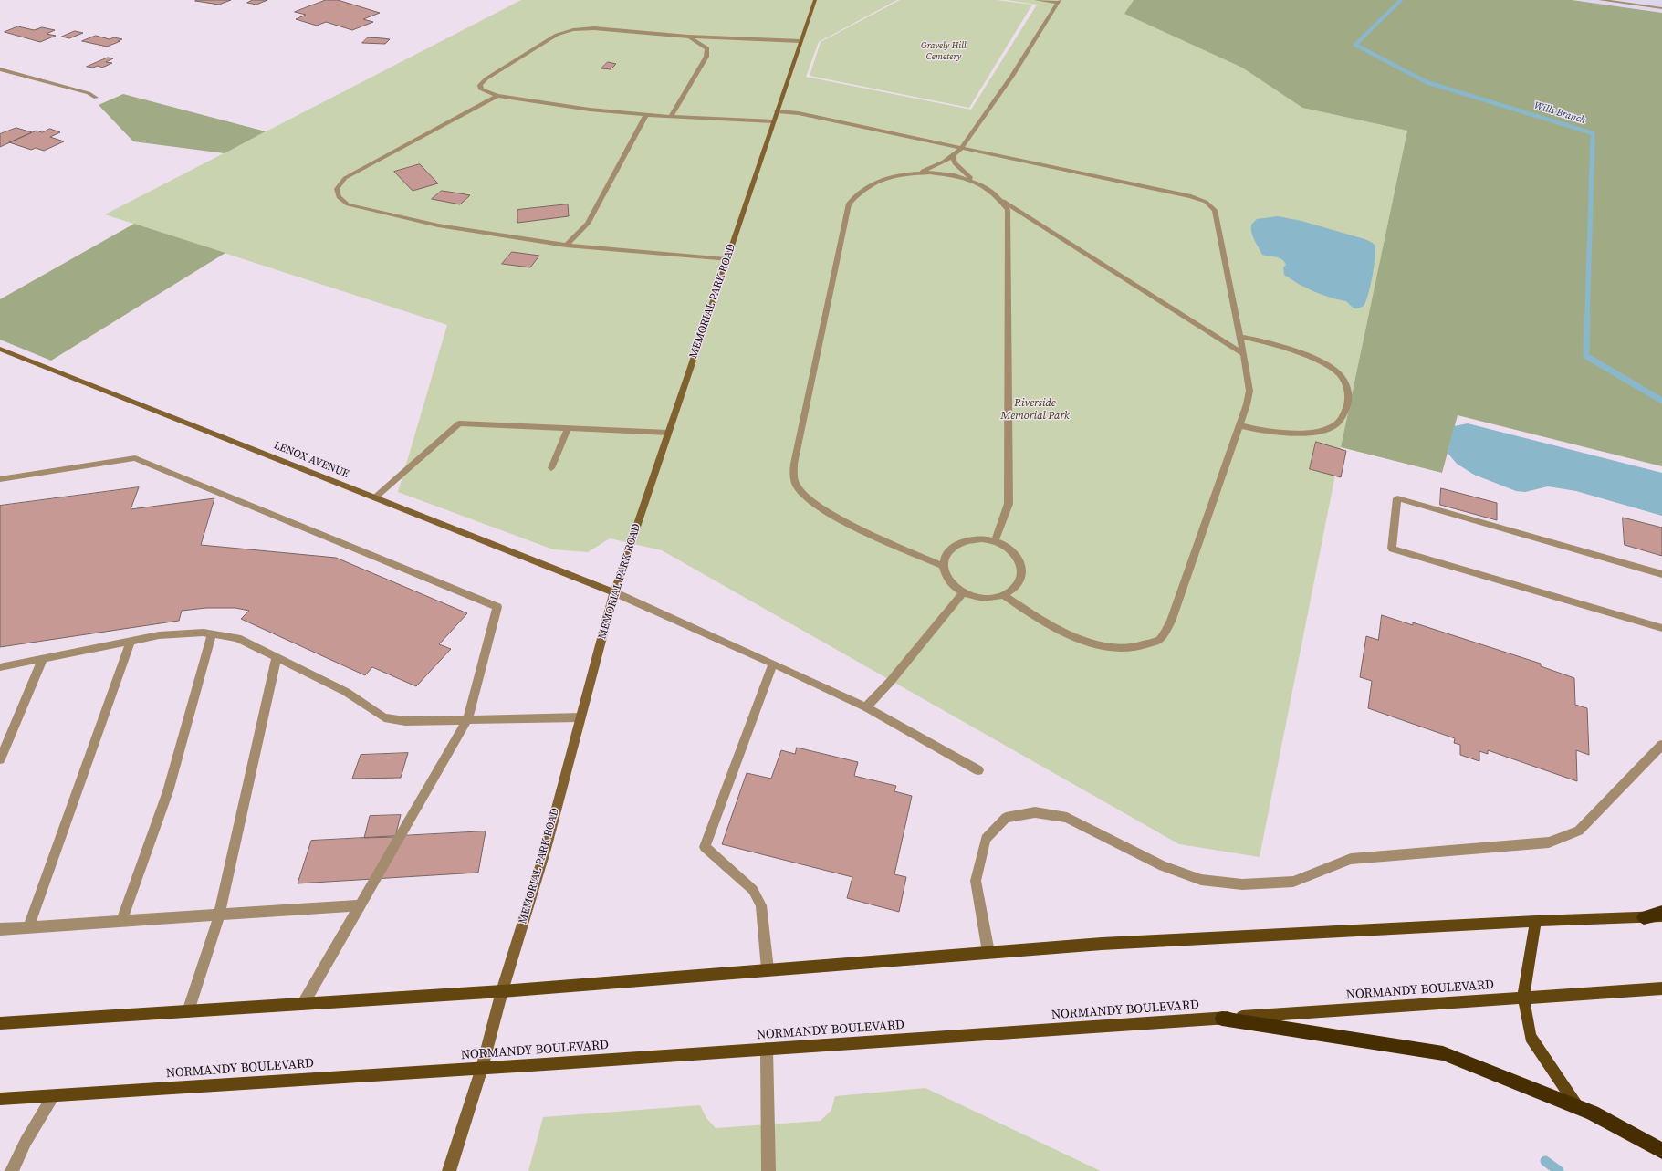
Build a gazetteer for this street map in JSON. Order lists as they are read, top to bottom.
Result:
{
  "streets": {
    "main road": ["NORMANDY BOULEVARD"],
    "street": ["MEMORIAL PARK ROAD", "LENOX AVENUE"]
  },
  "crossings": [
    ["MEMORIAL PARK ROAD", "LENOX AVENUE"],
    ["MEMORIAL PARK ROAD", "NORMANDY BOULEVARD"]
  ],
  "water": ["Wills Branch"],
  "parks": ["Gravely Hill Cemetery", "Riverside Memorial Park"]
}
